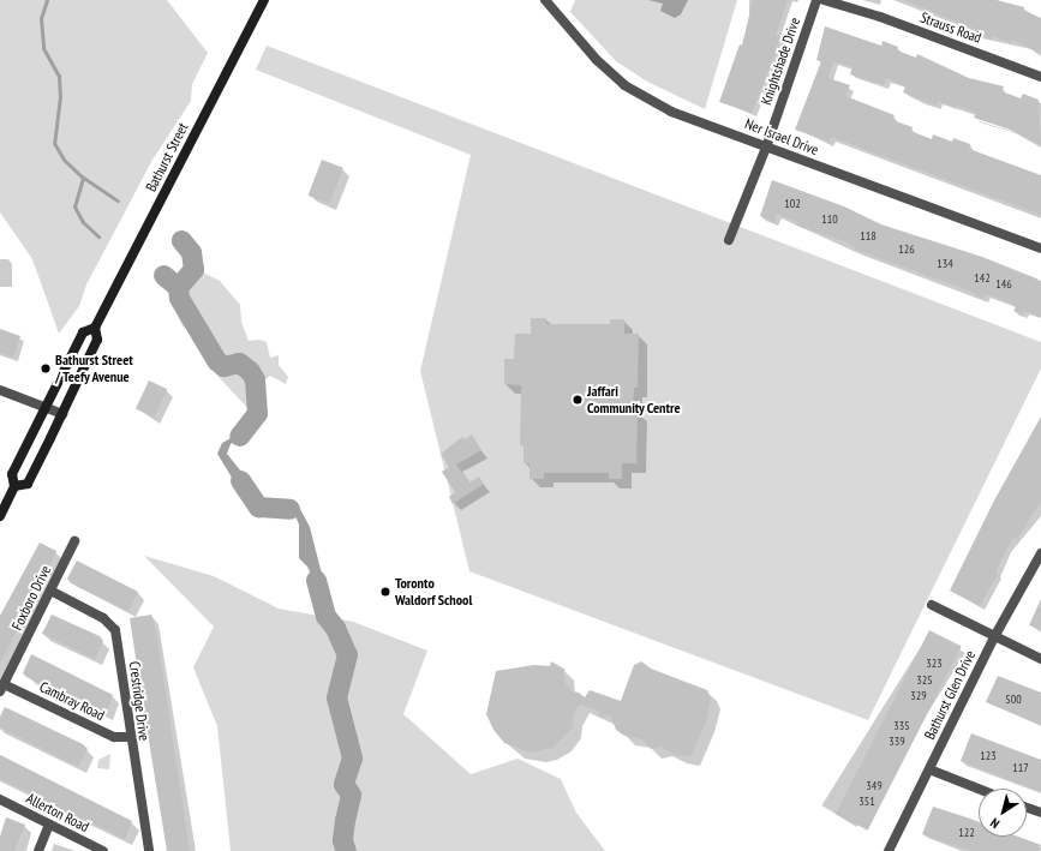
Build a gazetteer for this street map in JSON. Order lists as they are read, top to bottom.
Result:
{
  "streets": {
    "main road": ["Bathurst Street"],
    "street": [
      "Strauss Road",
      "Knightshade Drive",
      "Ner Israel Drive",
      "Foxboro Drive",
      "Bathurst Glen Drive",
      "Cambray Road",
      "Crestridge Drive",
      "Allerton Road"
    ]
  },
  "crossings": [
    ["Knightshade Drive", "Ner Israel Drive"],
    ["Foxboro Drive", "Cambray Road"],
    ["Foxboro Drive", "Crestridge Drive"],
    ["Cambray Road", "Crestridge Drive"]
  ],
  "places": ["Bathurst Street / Teefy Avenue", "Jaffari Community Centre", "Toronto Waldorf School"],
  "house_numbers": [
    "102",
    "110",
    "118",
    "126",
    "134",
    "142",
    "146",
    "323",
    "325",
    "329",
    "500",
    "335",
    "339",
    "123",
    "117",
    "349",
    "351",
    "122"
  ],
  "north": "bottom left"
}
